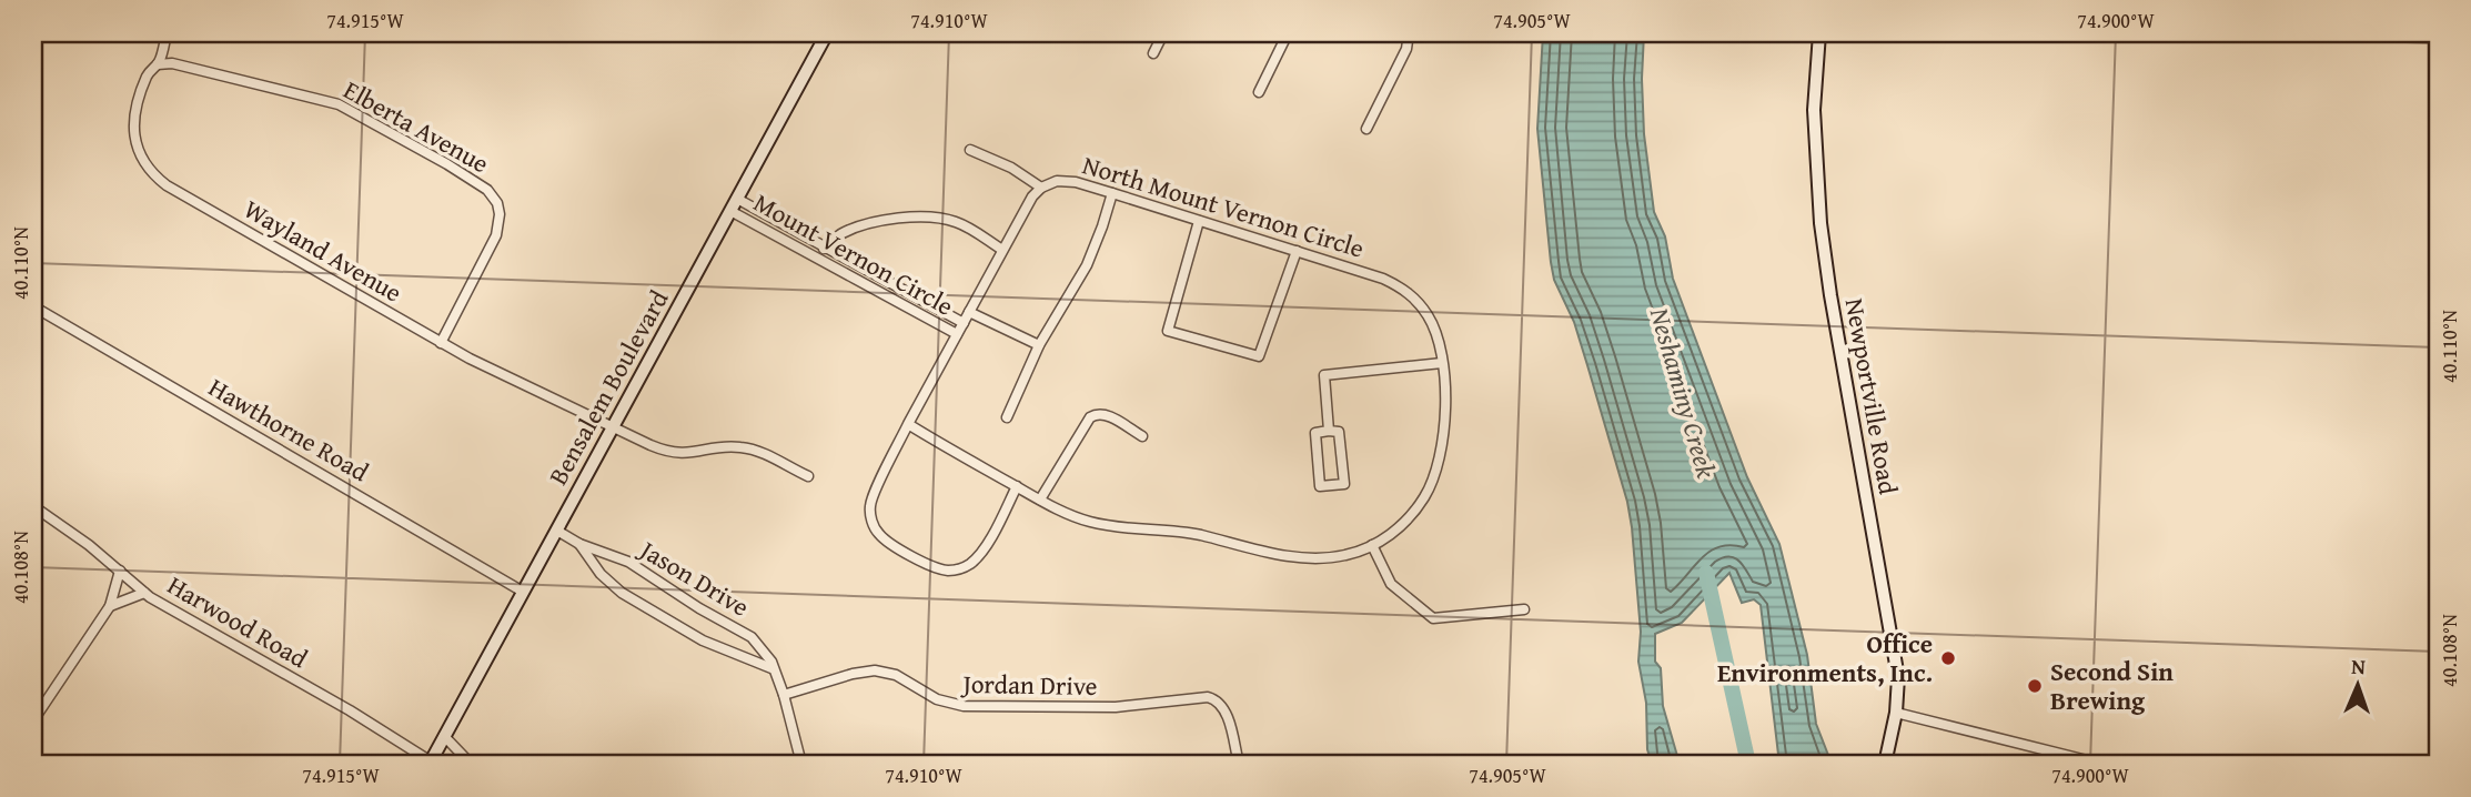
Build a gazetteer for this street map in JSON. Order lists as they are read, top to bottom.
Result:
{
  "streets": {
    "main road": ["Bensalem Boulevard", "Newportville Road"],
    "street": [
      "Elberta Avenue",
      "North Mount Vernon Circle",
      "Wayland Avenue",
      "Mount Vernon Circle",
      "Hawthorne Road",
      "Jason Drive",
      "Harwood Road",
      "Jordan Drive"
    ]
  },
  "crossings": [
    ["Elberta Avenue", "Wayland Avenue"],
    ["Wayland Avenue", "Bensalem Boulevard"],
    ["Mount Vernon Circle", "Bensalem Boulevard"],
    ["Bensalem Boulevard", "Hawthorne Road"],
    ["Bensalem Boulevard", "Jason Drive"],
    ["Bensalem Boulevard", "Harwood Road"],
    ["Jason Drive", "Jordan Drive"]
  ],
  "water": ["Neshaminy Creek"],
  "places": ["Office Environments, Inc.", "Second Sin Brewing"],
  "north": "top",
  "coordinates": [
    "74.915°W",
    "74.910°W",
    "74.905°W",
    "74.900°W",
    "40.110°N",
    "40.108°N"
  ]
}
